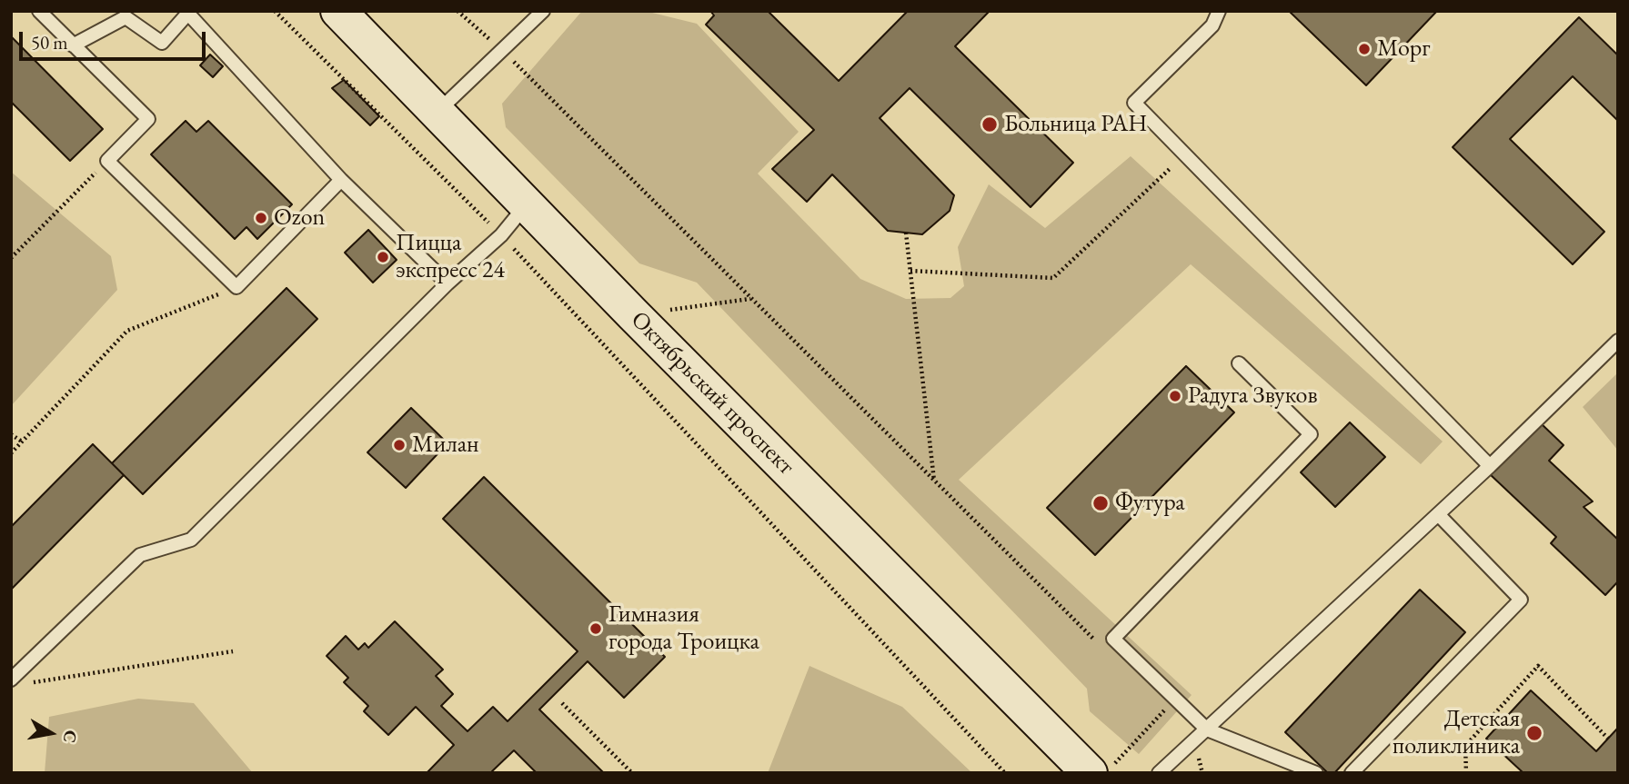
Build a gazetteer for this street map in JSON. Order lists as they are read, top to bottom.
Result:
{
  "streets": {
    "main road": ["Октябрьский проспект"]
  },
  "places": [
    "Морг",
    "Больница РАН",
    "Ozon",
    "Пицца экспресс 24",
    "Радуга Звуков",
    "Милан",
    "Футура",
    "Гимназия города Троицка",
    "Детская поликлиника"
  ],
  "scale_bar": "50 m",
  "north": "right"
}
